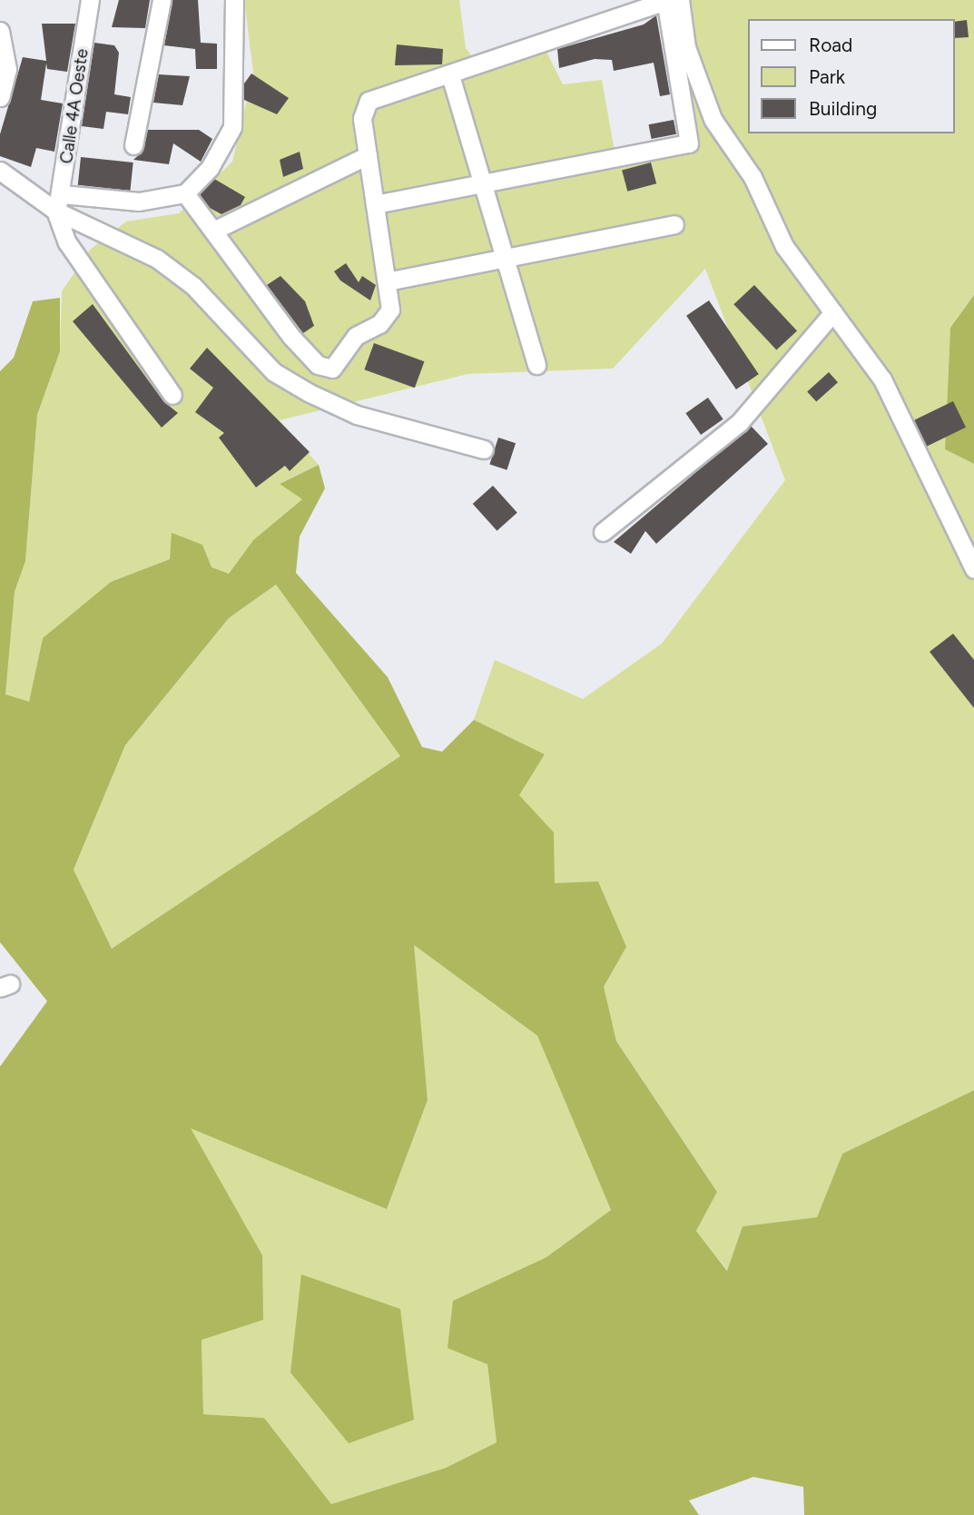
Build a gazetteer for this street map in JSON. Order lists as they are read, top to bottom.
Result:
{
  "streets": {
    "street": ["Calle 4A Oeste"]
  },
  "legend": ["Road", "Park", "Building"]
}
